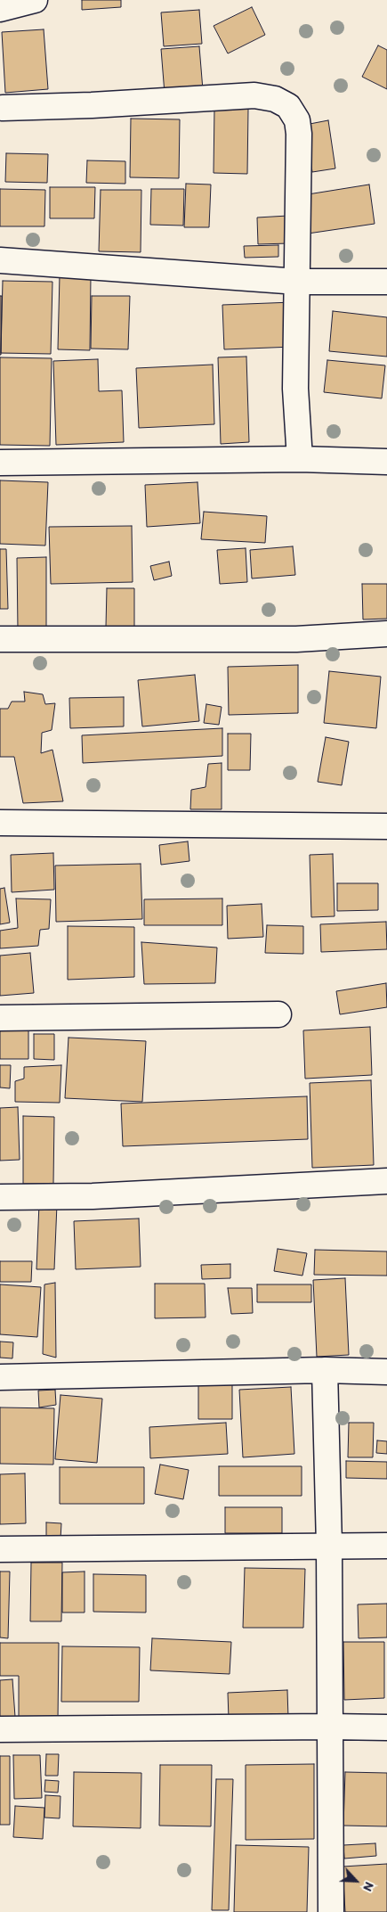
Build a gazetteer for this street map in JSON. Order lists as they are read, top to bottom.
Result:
{
  "north": "bottom right"
}
